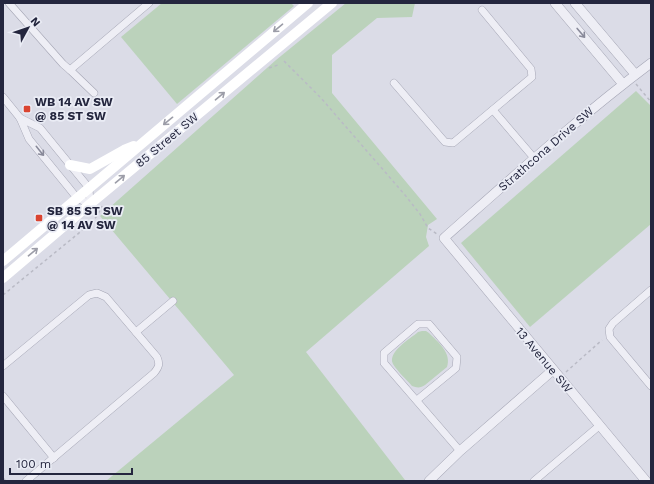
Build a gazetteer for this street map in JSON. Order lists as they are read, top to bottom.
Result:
{
  "streets": {
    "main road": ["85 Street SW"],
    "street": ["Strathcona Drive SW", "13 Avenue SW"]
  },
  "crossings": [
    ["Strathcona Drive SW", "13 Avenue SW"]
  ],
  "places": {
    "transit": ["WB 14 AV SW @ 85 ST SW", "SB 85 ST SW @ 14 AV SW"]
  },
  "scale_bar": "100 m",
  "north": "top right"
}
